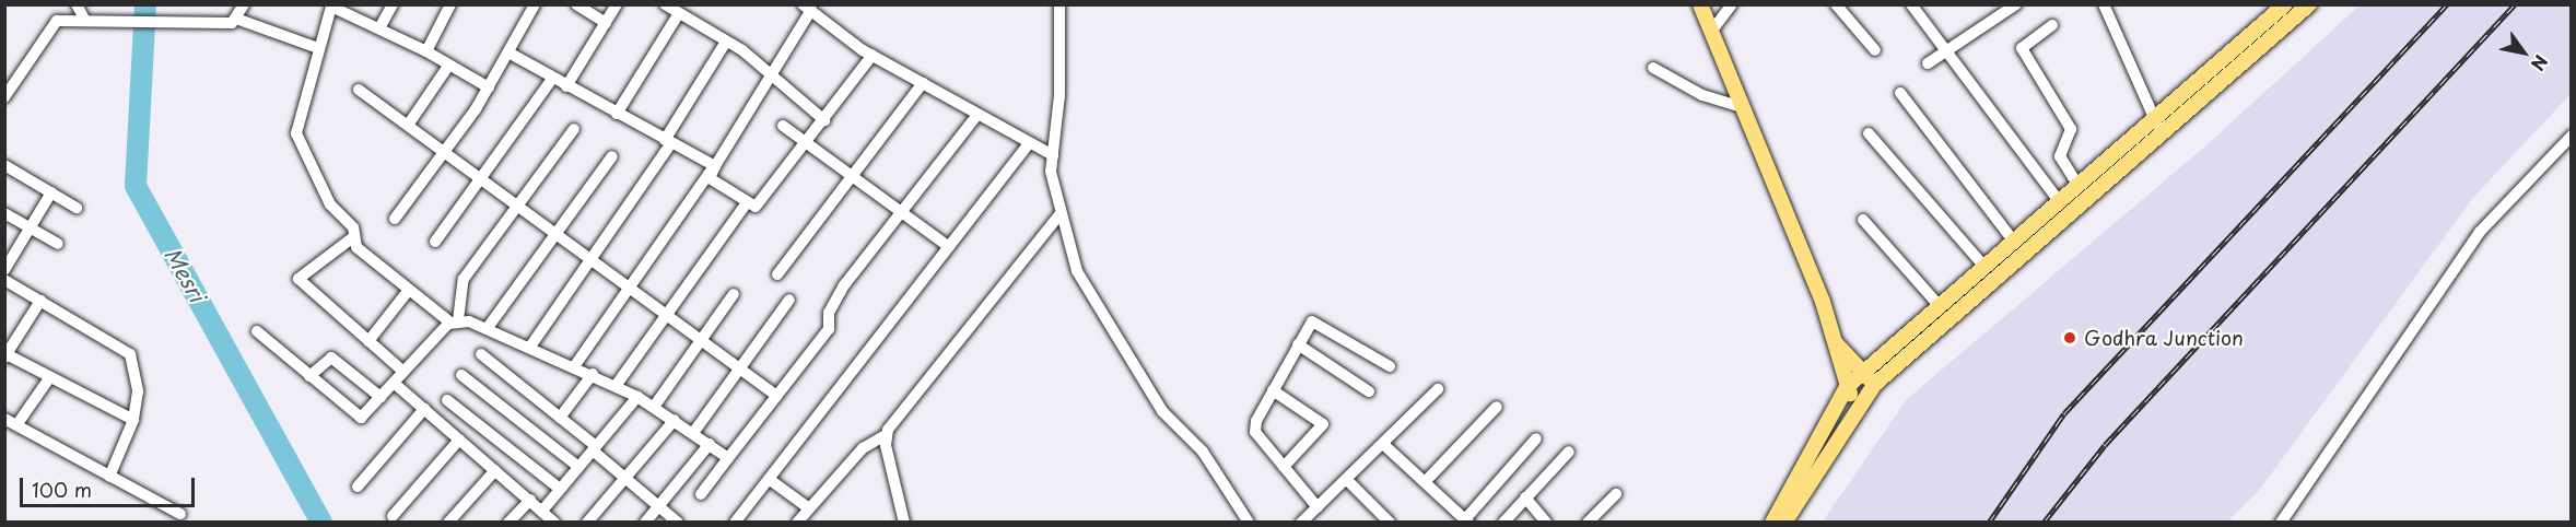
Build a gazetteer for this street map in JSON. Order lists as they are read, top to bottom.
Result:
{
  "water": ["Mesri"],
  "places": ["Godhra Junction"],
  "scale_bar": "100 m",
  "north": "bottom right"
}
